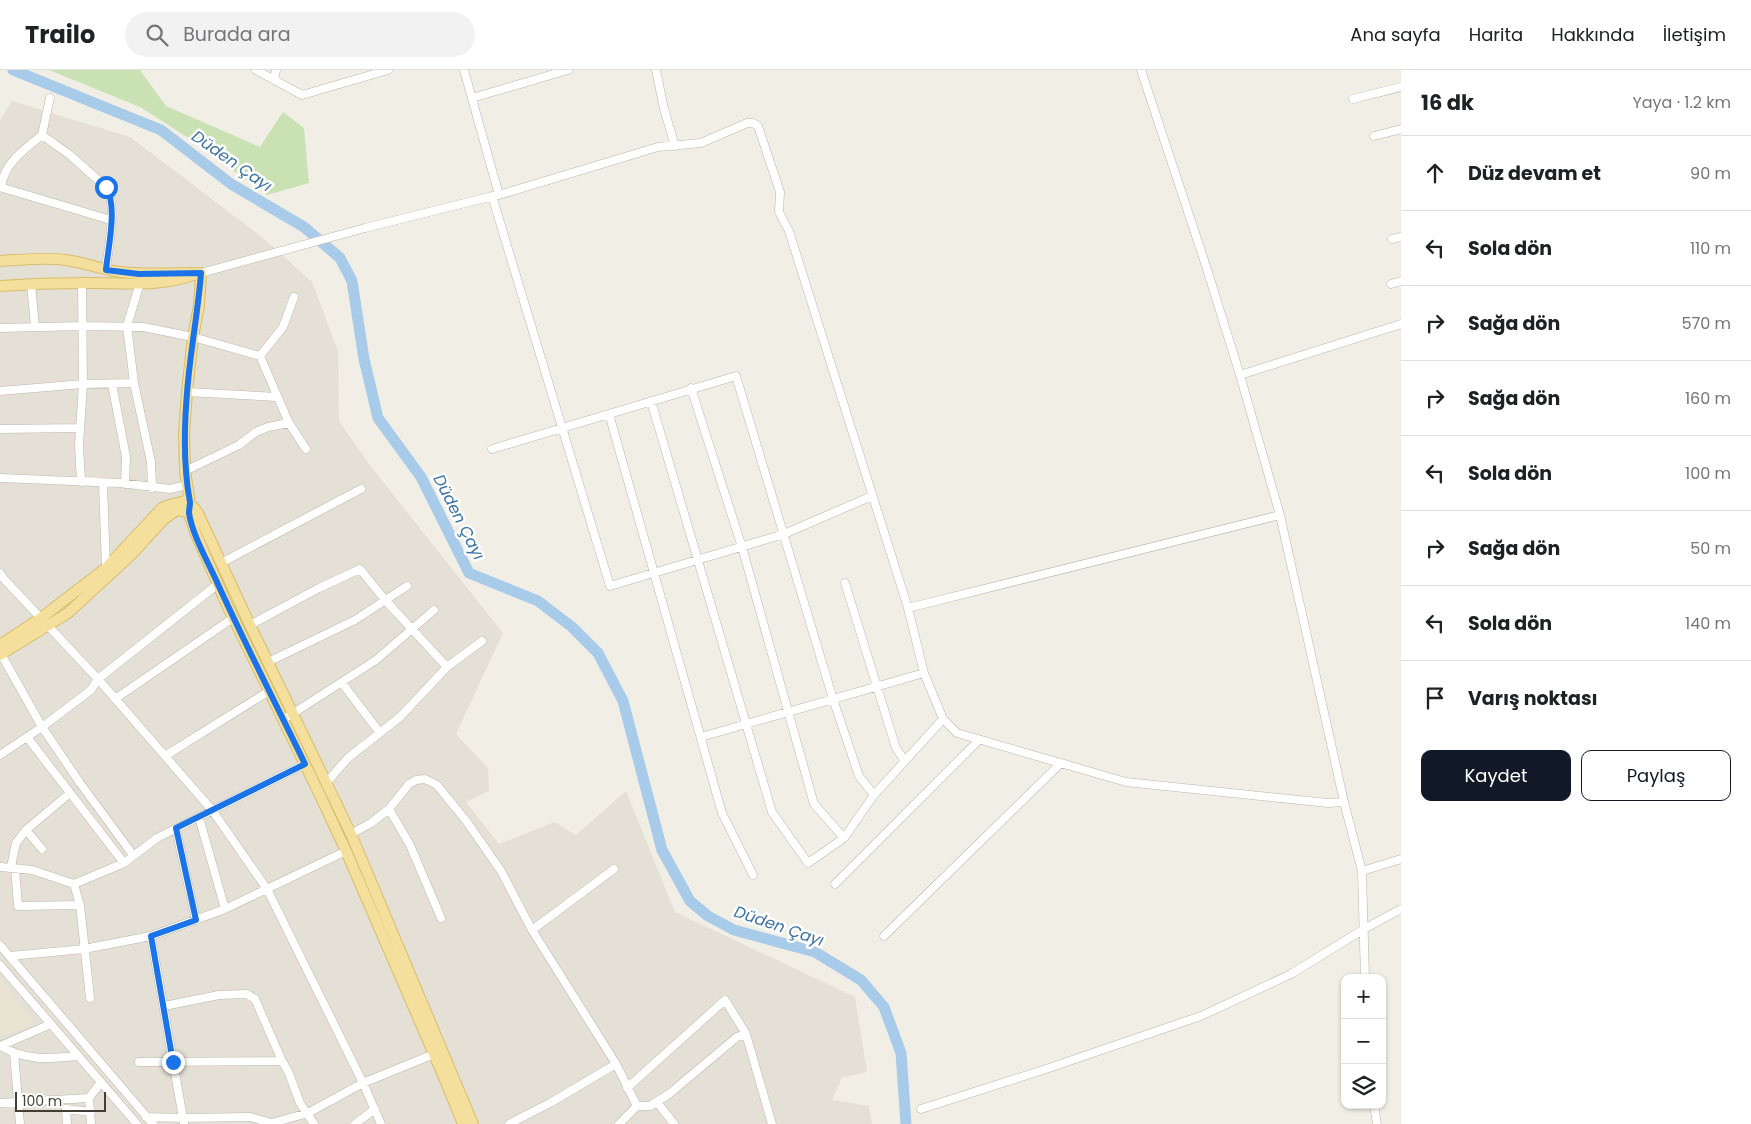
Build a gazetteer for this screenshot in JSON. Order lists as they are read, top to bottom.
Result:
{
  "water": ["Düden Çayı"],
  "scale_bar": "100 m",
  "page": {
    "header": "Trailo",
    "search": "Burada ara",
    "nav": [
      "Ana sayfa",
      "Harita",
      "Hakkında",
      "İletişim"
    ],
    "heading": ["16 dk", "Yaya · 1.2 km"],
    "list": [
      ["Düz devam et", "90 m"],
      ["Sola dön", "110 m"],
      ["Sağa dön", "570 m"],
      ["Sağa dön", "160 m"],
      ["Sola dön", "100 m"],
      ["Sağa dön", "50 m"],
      ["Sola dön", "140 m"],
      "Varış noktası"
    ],
    "buttons": ["Kaydet", "Paylaş"],
    "map_buttons": ["+", "−"],
    "scale": "100 m"
  }
}
